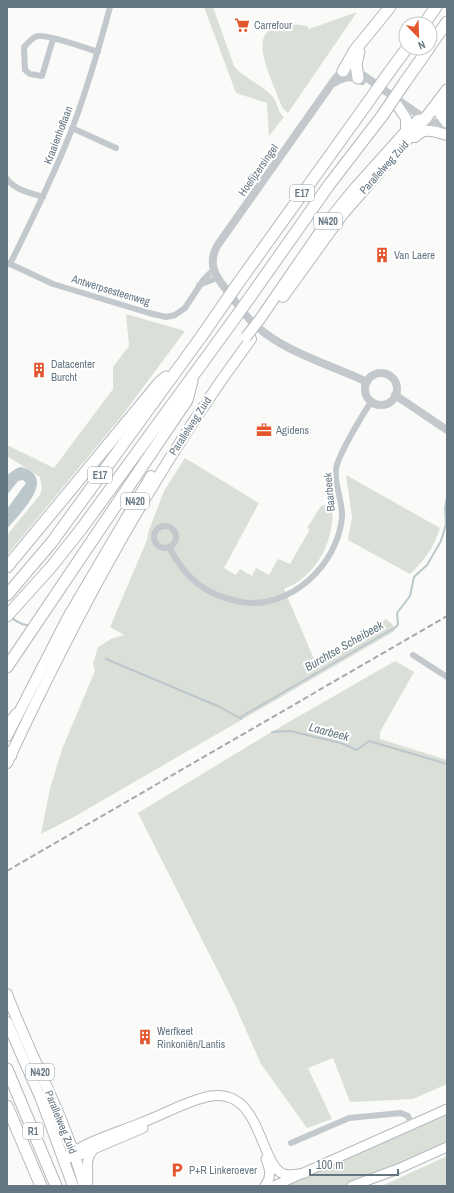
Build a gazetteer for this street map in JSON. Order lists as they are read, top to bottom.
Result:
{
  "streets": {
    "highway": [
      "Parallelweg Zuid",
      "E17",
      "N420",
      "R1"
    ],
    "street": [
      "Kraaienhoflaan",
      "Hoefijzersingel",
      "Antwerpsesteenweg",
      "Baarbeek"
    ]
  },
  "crossings": [
    ["Kraaienhoflaan", "Antwerpsesteenweg"],
    ["Parallelweg Zuid", "N420"],
    ["Hoefijzersingel", "Antwerpsesteenweg"]
  ],
  "water": ["Burchtse Scheibeek", "Laarbeek"],
  "places": {
    "supermarket": ["Carrefour"],
    "building": ["Van Laere", "Datacenter Burcht", "Werfkeet Rinkoniên/Lantis"],
    "office": ["Agidens"],
    "parking": ["P+R Linkeroever"]
  },
  "scale_bar": "100 m",
  "north": "bottom right"
}
